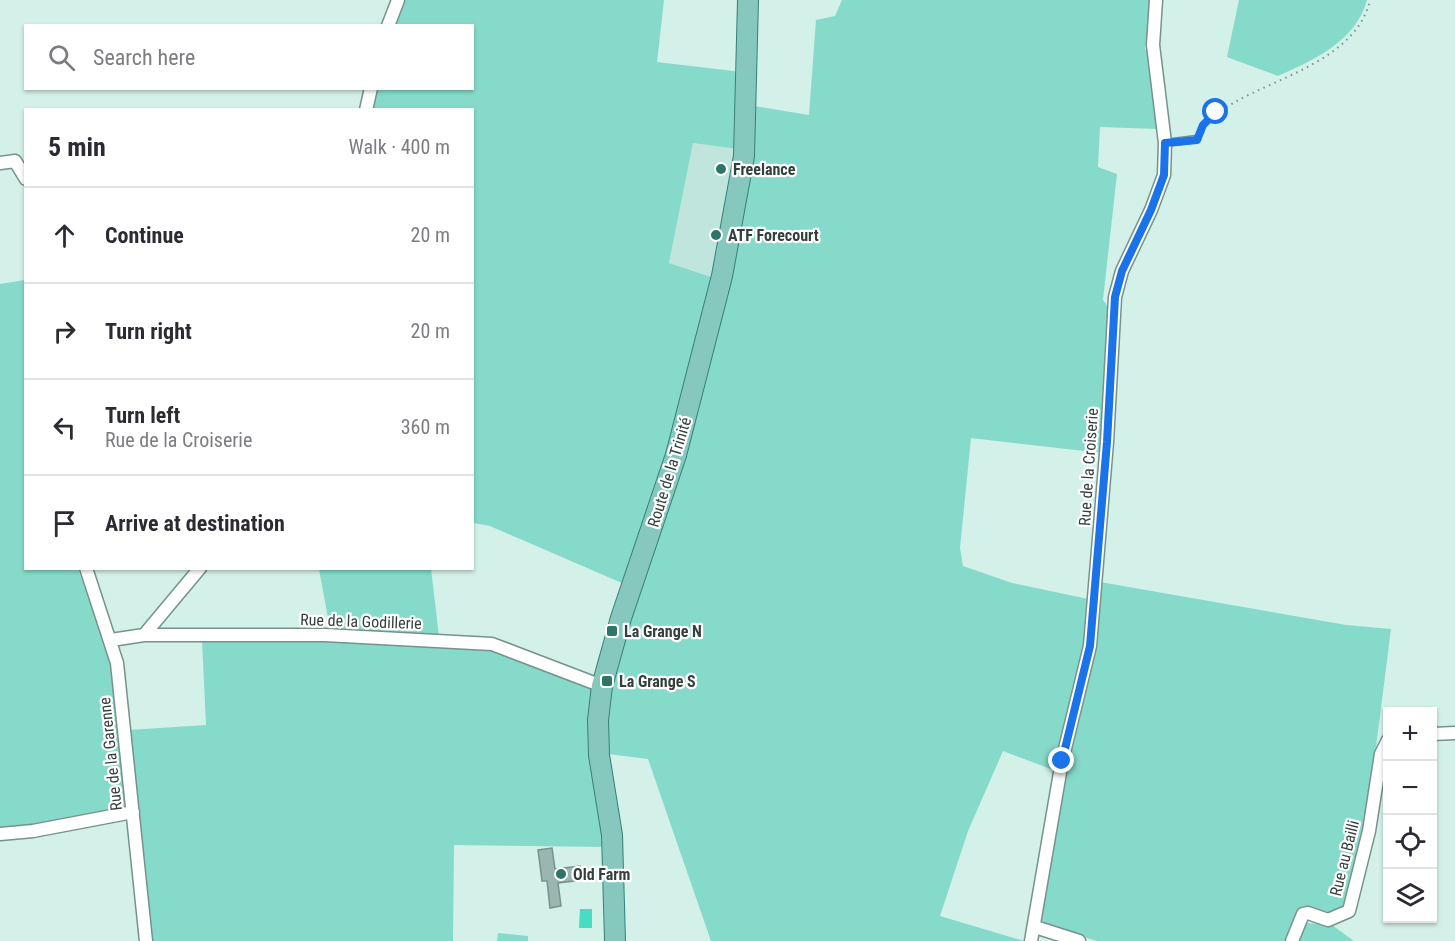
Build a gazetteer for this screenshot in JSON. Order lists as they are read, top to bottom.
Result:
{
  "streets": {
    "main road": ["Route de la Trinité"],
    "street": [
      "Rue de la Croiserie",
      "Rue de la Godillerie",
      "Rue de la Garenne",
      "Rue au Bailli"
    ]
  },
  "crossings": [
    ["Route de la Trinité", "Rue de la Godillerie"],
    ["Rue de la Godillerie", "Rue de la Garenne"]
  ],
  "places": {
    "other": ["Freelance", "ATF Forecourt", "Old Farm"],
    "transit": ["La Grange N", "La Grange S"]
  },
  "page": {
    "search": "Search here",
    "heading": ["5 min", "Walk · 400 m"],
    "list": [
      ["Continue", "20 m"],
      ["Turn right", "20 m"],
      ["Turn left", "Rue de la Croiserie", "360 m"],
      "Arrive at destination"
    ],
    "map_buttons": ["+", "−"]
  }
}
